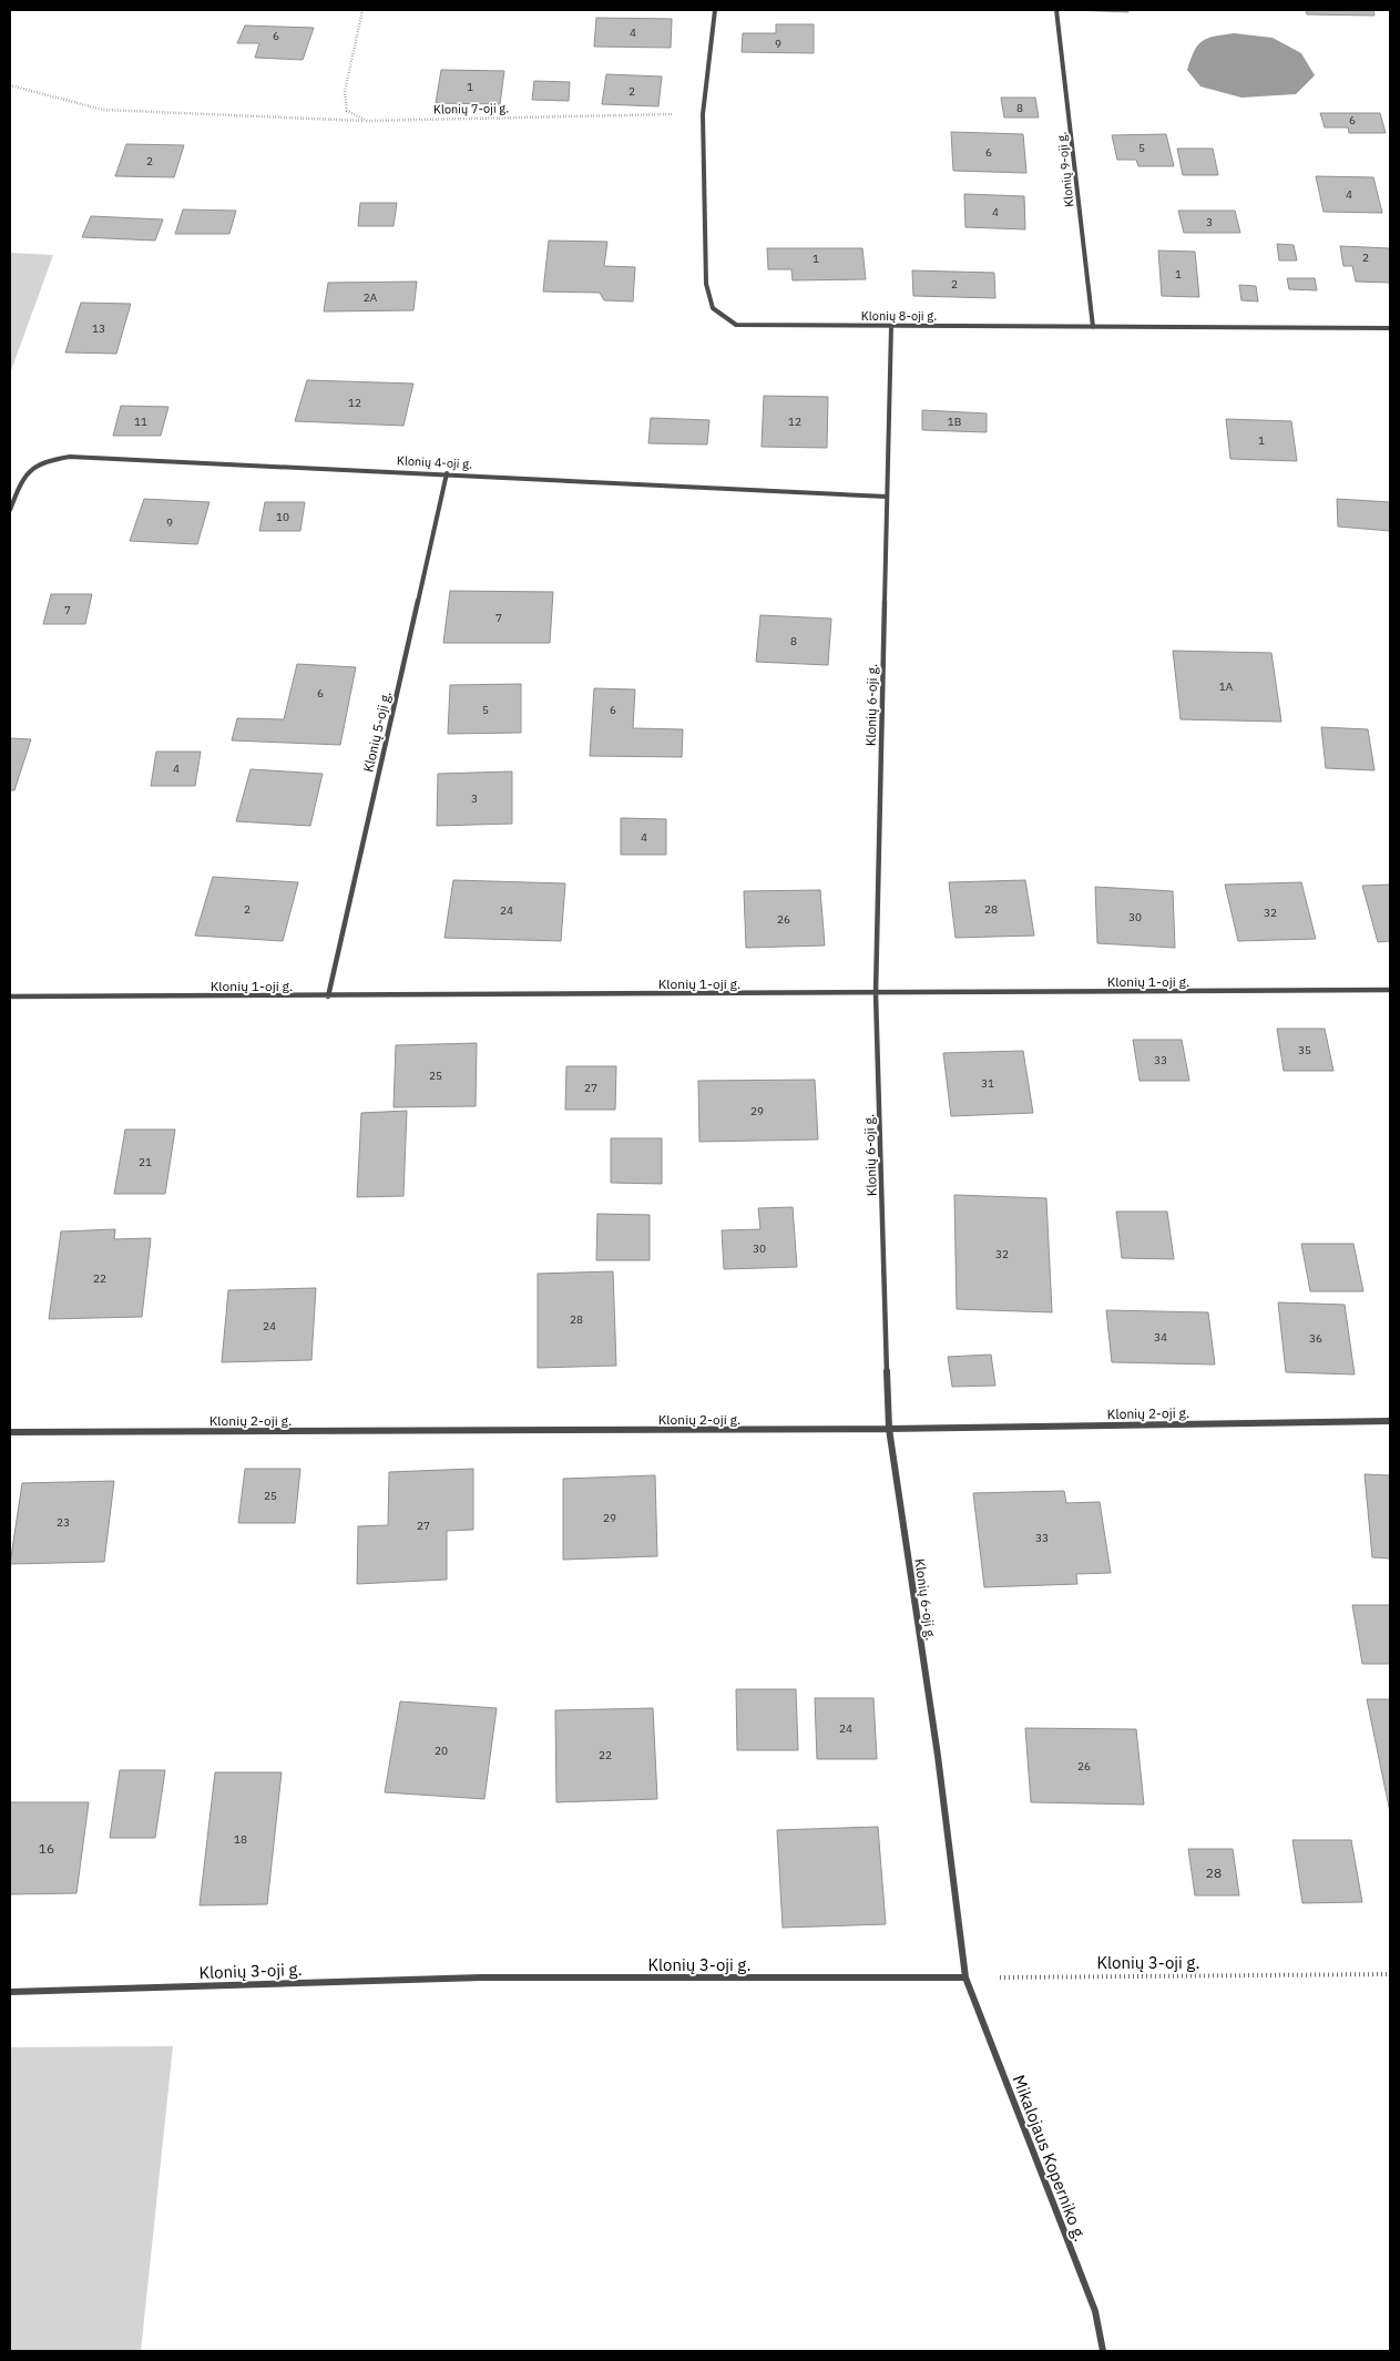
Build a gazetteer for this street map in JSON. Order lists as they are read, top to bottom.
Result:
{
  "streets": {
    "street": [
      "Klonių 9-oji g.",
      "Klonių 8-oji g.",
      "Klonių 4-oji g.",
      "Klonių 6-oji g.",
      "Klonių 5-oji g.",
      "Klonių 1-oji g.",
      "Klonių 2-oji g.",
      "Klonių 3-oji g.",
      "Mikalojaus Koperniko g."
    ],
    "path": ["Klonių 7-oji g."]
  },
  "crossings": [
    ["Klonių 7-oji g.", "Klonių 8-oji g."],
    ["Klonių 9-oji g.", "Klonių 8-oji g."],
    ["Klonių 8-oji g.", "Klonių 6-oji g."],
    ["Klonių 4-oji g.", "Klonių 6-oji g."],
    ["Klonių 4-oji g.", "Klonių 5-oji g."],
    ["Klonių 6-oji g.", "Klonių 1-oji g."],
    ["Klonių 6-oji g.", "Klonių 2-oji g."],
    ["Klonių 6-oji g.", "Klonių 3-oji g."],
    ["Klonių 6-oji g.", "Mikalojaus Koperniko g."],
    ["Klonių 5-oji g.", "Klonių 1-oji g."],
    ["Klonių 3-oji g.", "Mikalojaus Koperniko g."]
  ],
  "house_numbers": [
    "4",
    "6",
    "9",
    "1",
    "2",
    "8",
    "6",
    "5",
    "6",
    "2",
    "4",
    "4",
    "3",
    "2",
    "1",
    "1",
    "2",
    "2A",
    "13",
    "12",
    "11",
    "12",
    "1B",
    "1",
    "10",
    "9",
    "7",
    "7",
    "8",
    "1A",
    "6",
    "5",
    "6",
    "4",
    "3",
    "4",
    "2",
    "28",
    "24",
    "32",
    "30",
    "26",
    "35",
    "33",
    "25",
    "31",
    "27",
    "29",
    "21",
    "30",
    "32",
    "22",
    "28",
    "24",
    "34",
    "36",
    "25",
    "29",
    "23",
    "27",
    "33",
    "24",
    "20",
    "22",
    "26",
    "18",
    "16",
    "28"
  ]
}
